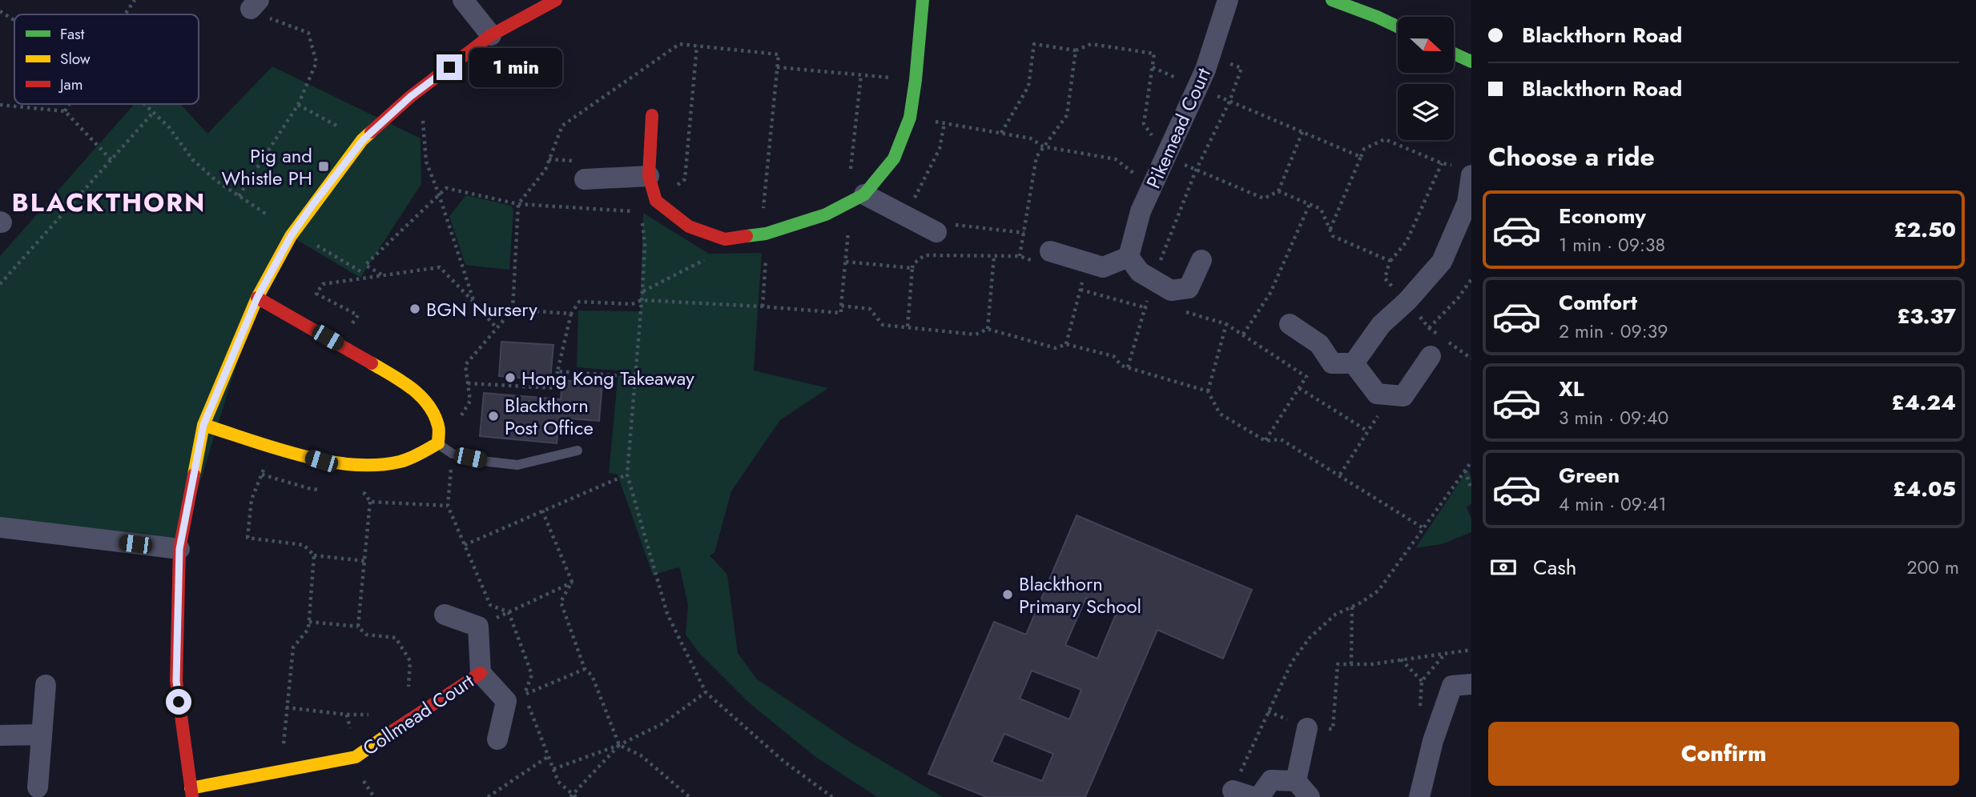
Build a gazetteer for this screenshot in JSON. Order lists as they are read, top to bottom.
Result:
{
  "streets": {
    "street": ["Pikemead Court", "Collmead Court"]
  },
  "districts": ["BLACKTHORN"],
  "places": {
    "transit": ["Pig and Whistle PH"],
    "other": [
      "BGN Nursery",
      "Hong Kong Takeaway",
      "Blackthorn Post Office",
      "Blackthorn Primary School"
    ]
  },
  "legend": ["Fast", "Slow", "Jam"],
  "north": "right",
  "page": {
    "banner": ["Blackthorn Road", "Blackthorn Road"],
    "bubble": "1 min",
    "heading": "Choose a ride",
    "list": [
      {
        "name": "Economy",
        "note": "1 min · 09:38",
        "value": "£2.50"
      },
      {
        "name": "Comfort",
        "note": "2 min · 09:39",
        "value": "£3.37"
      },
      {
        "name": "XL",
        "note": "3 min · 09:40",
        "value": "£4.24"
      },
      {
        "name": "Green",
        "note": "4 min · 09:41",
        "value": "£4.05"
      }
    ],
    "pay": ["Cash", "200 m"],
    "buttons": "Confirm"
  }
}
